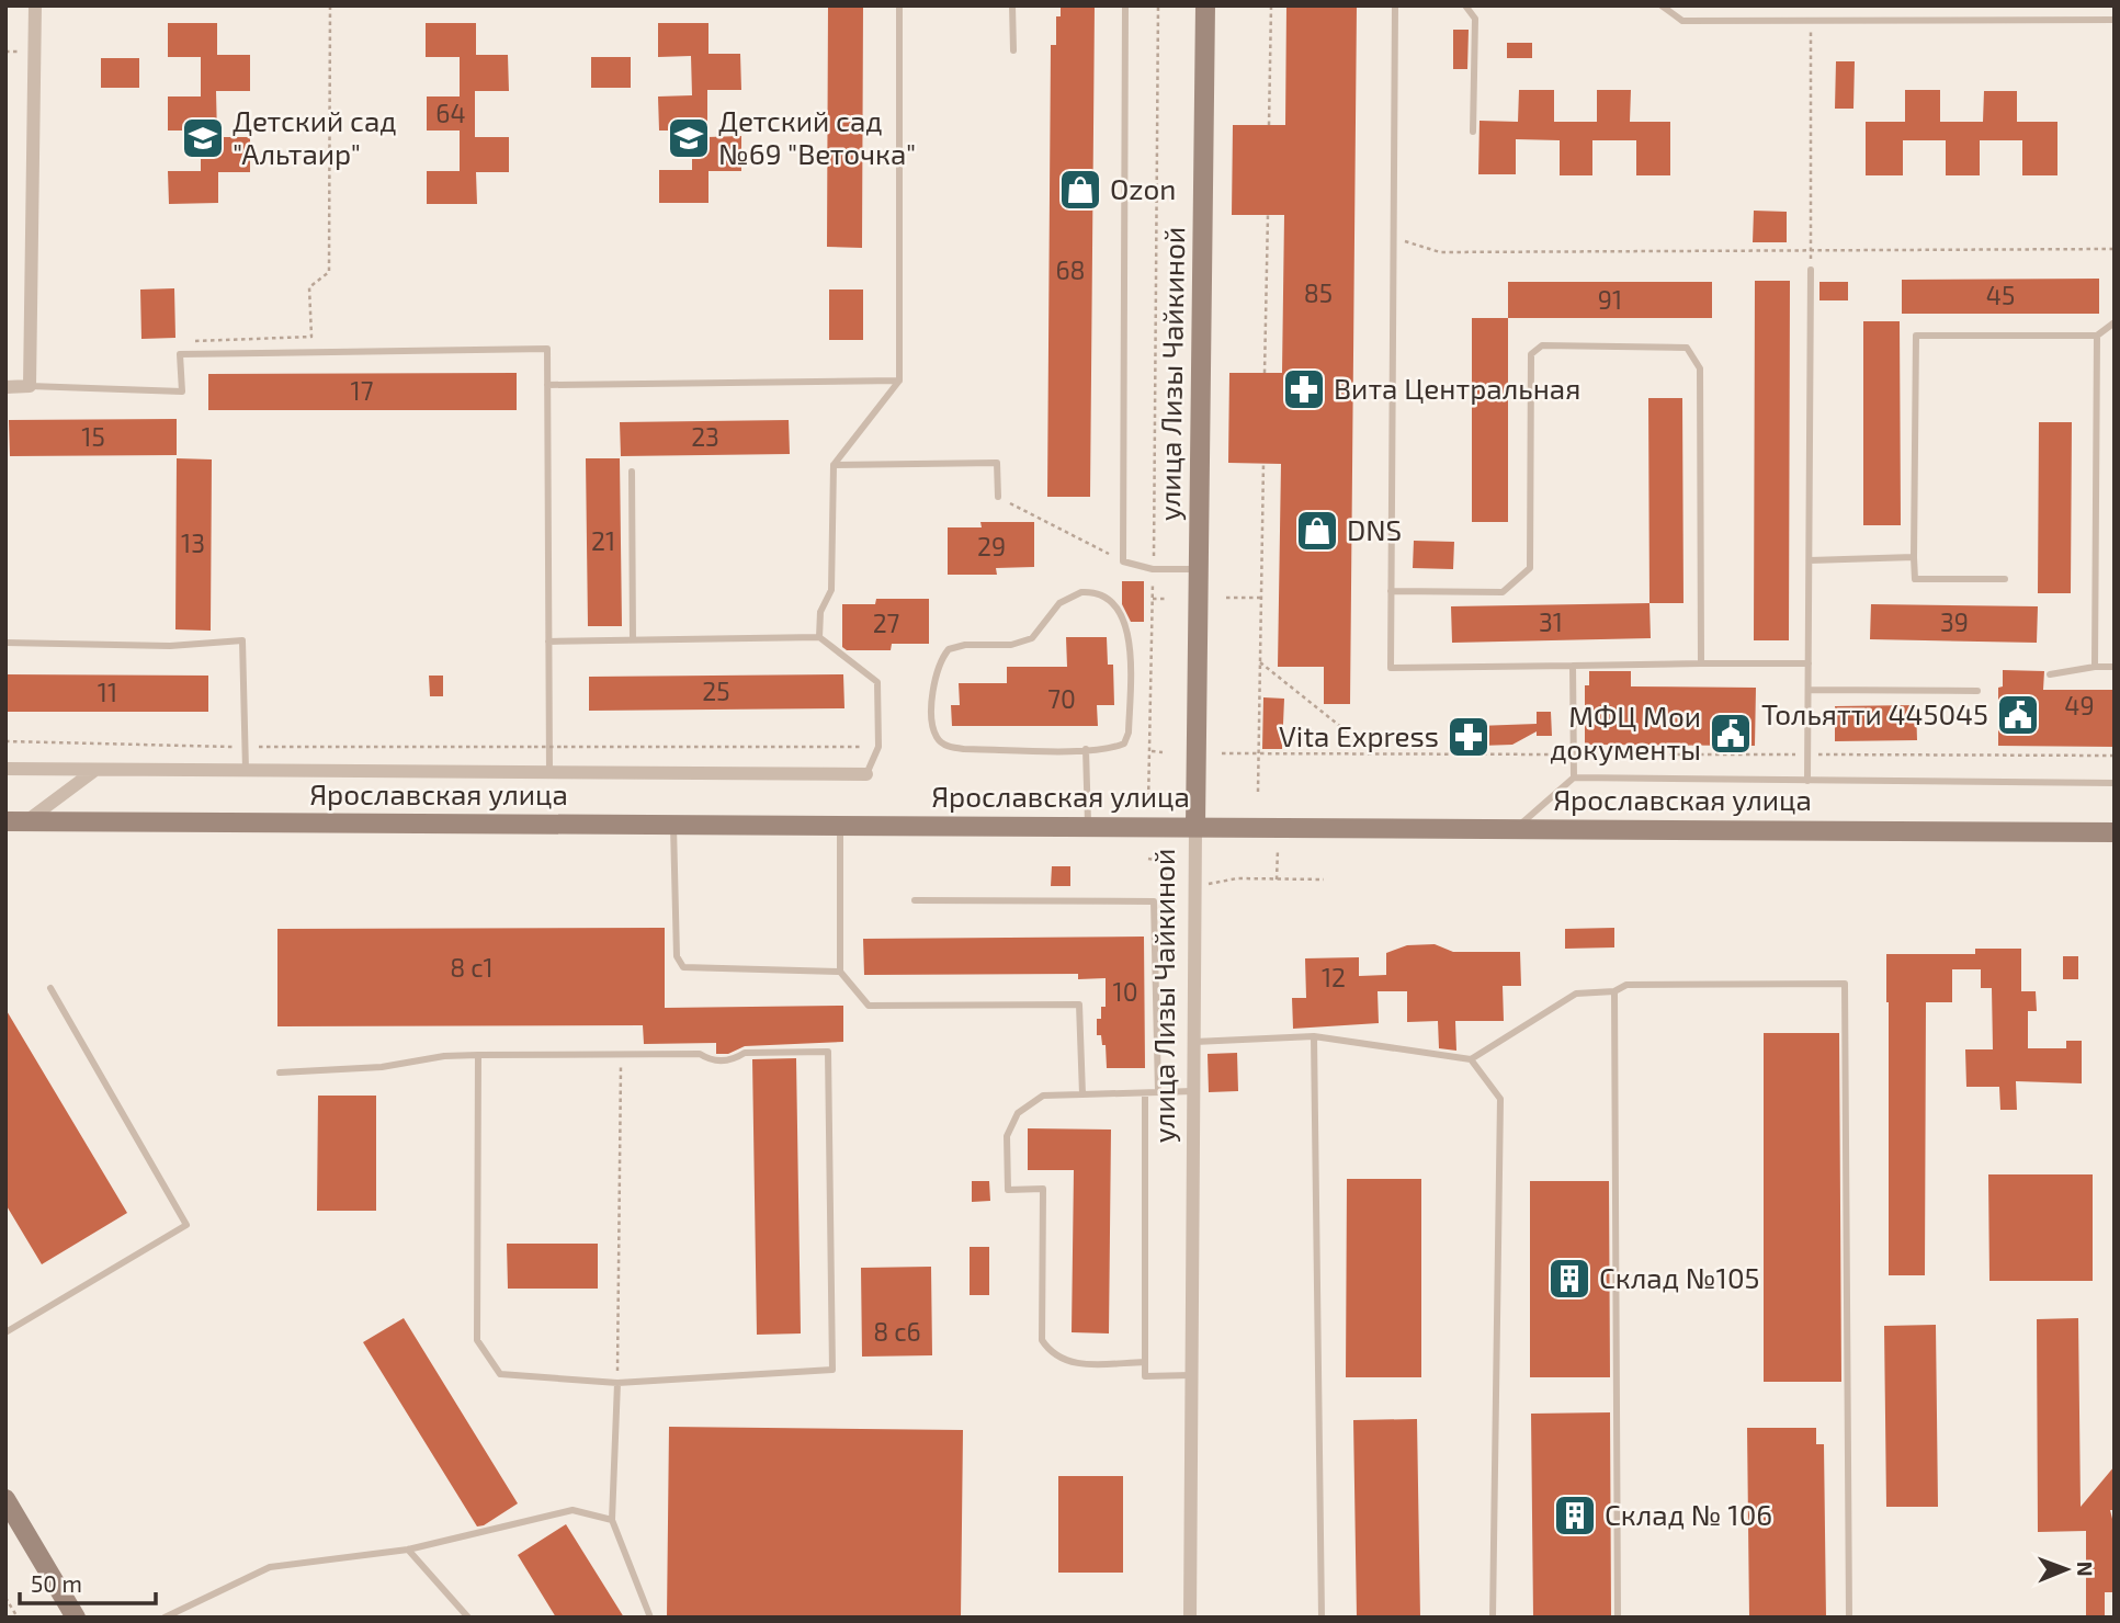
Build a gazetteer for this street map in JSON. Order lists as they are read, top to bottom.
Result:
{
  "streets": {
    "main road": ["улица Лизы Чайкиной", "Ярославская улица"]
  },
  "crossings": [
    ["улица Лизы Чайкиной", "Ярославская улица"]
  ],
  "places": {
    "school or university": ["Детский сад \"Альтаир\"", "Детский сад №69 \"Веточка\""],
    "shop": ["Ozon", "DNS"],
    "pharmacy": ["Вита Центральная", "Vita Express"],
    "public building": ["Тольятти 445045", "МФЦ Мои документы"],
    "building": ["Склад №105", "Склад № 106"]
  },
  "house_numbers": [
    "64",
    "68",
    "85",
    "45",
    "91",
    "17",
    "15",
    "23",
    "21",
    "13",
    "29",
    "31",
    "39",
    "27",
    "25",
    "11",
    "70",
    "49",
    "8 с1",
    "12",
    "10",
    "8 с6"
  ],
  "scale_bar": "50 m",
  "north": "right"
}
